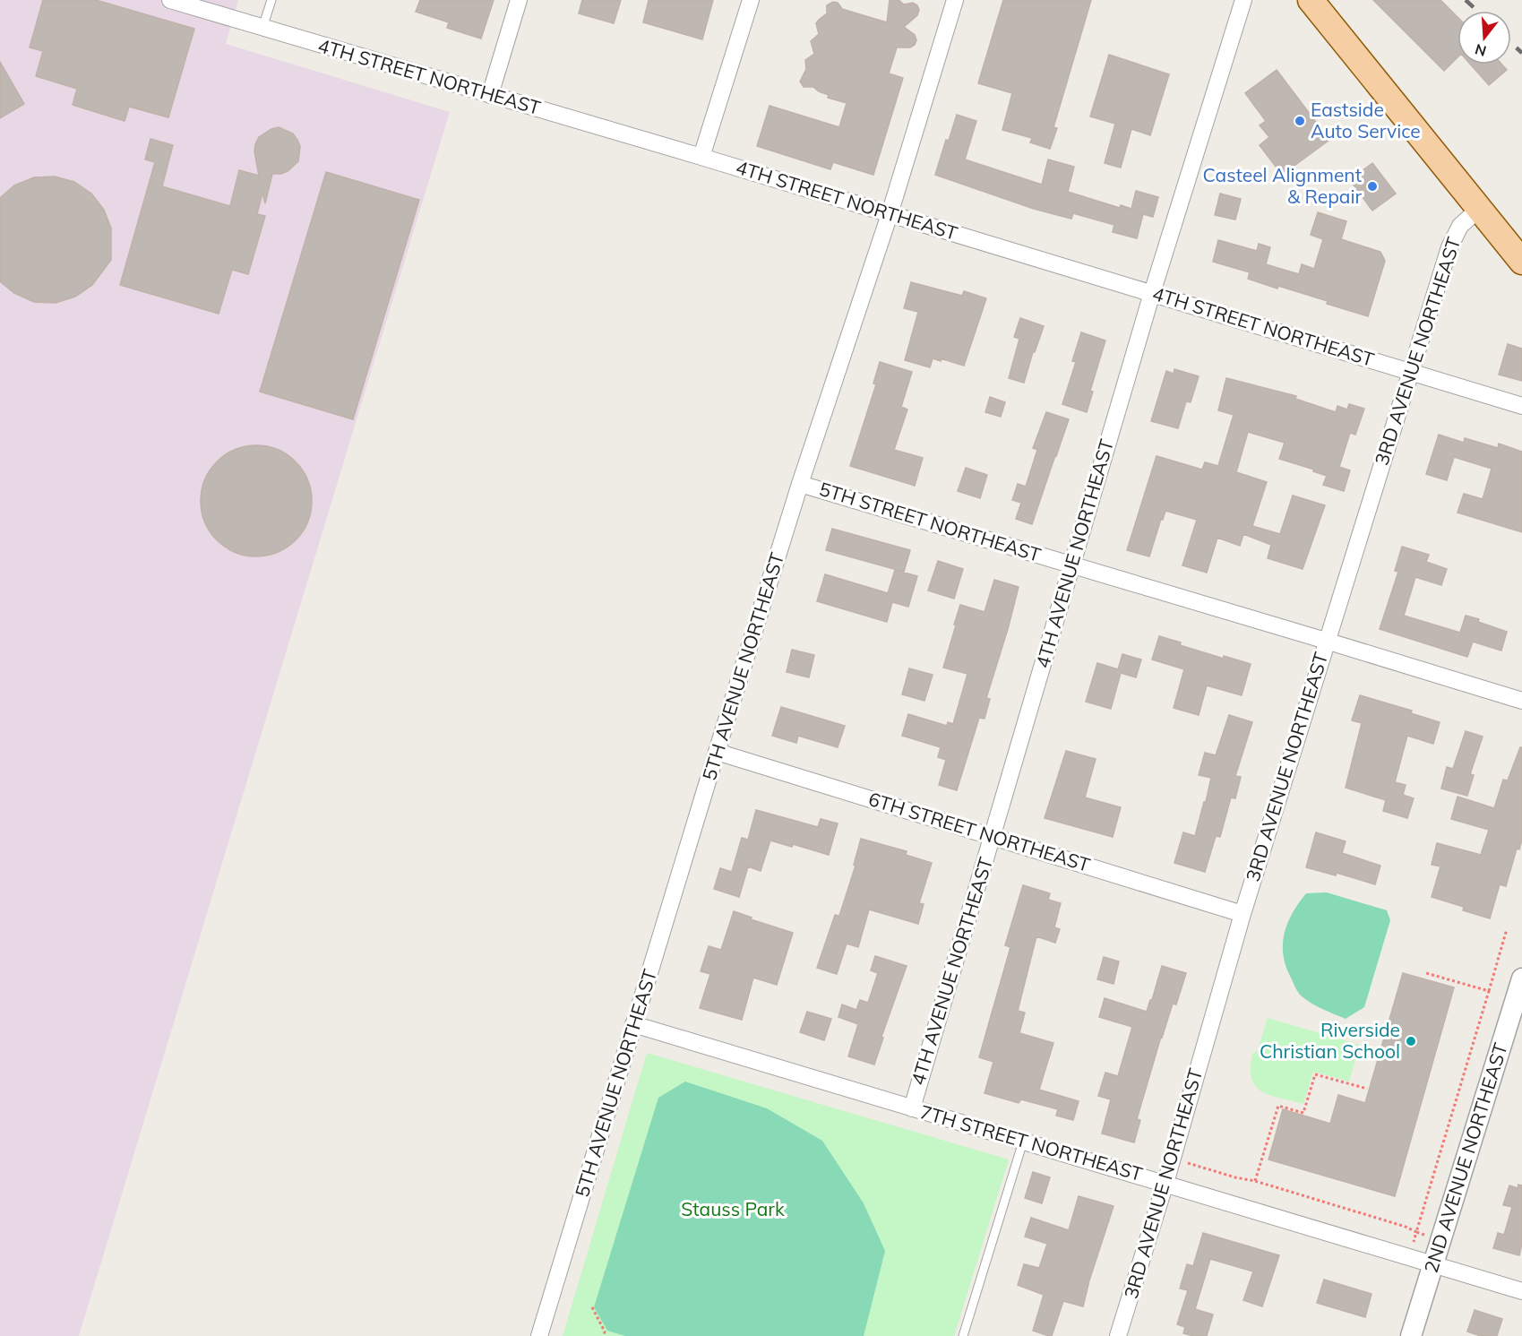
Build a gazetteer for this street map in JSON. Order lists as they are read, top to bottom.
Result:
{
  "streets": {
    "street": [
      "4TH STREET NORTHEAST",
      "3RD AVENUE NORTHEAST",
      "5TH STREET NORTHEAST",
      "4TH AVENUE NORTHEAST",
      "5TH AVENUE NORTHEAST",
      "6TH STREET NORTHEAST",
      "7TH STREET NORTHEAST",
      "2ND AVENUE NORTHEAST"
    ]
  },
  "crossings": [
    ["4TH STREET NORTHEAST", "3RD AVENUE NORTHEAST"],
    ["4TH STREET NORTHEAST", "4TH AVENUE NORTHEAST"],
    ["4TH STREET NORTHEAST", "5TH AVENUE NORTHEAST"],
    ["3RD AVENUE NORTHEAST", "5TH STREET NORTHEAST"],
    ["3RD AVENUE NORTHEAST", "6TH STREET NORTHEAST"],
    ["3RD AVENUE NORTHEAST", "7TH STREET NORTHEAST"],
    ["5TH STREET NORTHEAST", "4TH AVENUE NORTHEAST"],
    ["5TH STREET NORTHEAST", "5TH AVENUE NORTHEAST"],
    ["4TH AVENUE NORTHEAST", "6TH STREET NORTHEAST"],
    ["4TH AVENUE NORTHEAST", "7TH STREET NORTHEAST"],
    ["5TH AVENUE NORTHEAST", "6TH STREET NORTHEAST"],
    ["5TH AVENUE NORTHEAST", "7TH STREET NORTHEAST"],
    ["7TH STREET NORTHEAST", "2ND AVENUE NORTHEAST"]
  ],
  "parks": ["Stauss Park"],
  "places": ["Eastside Auto Service", "Casteel Alignment & Repair", "Riverside Christian School"],
  "north": "bottom"
}
